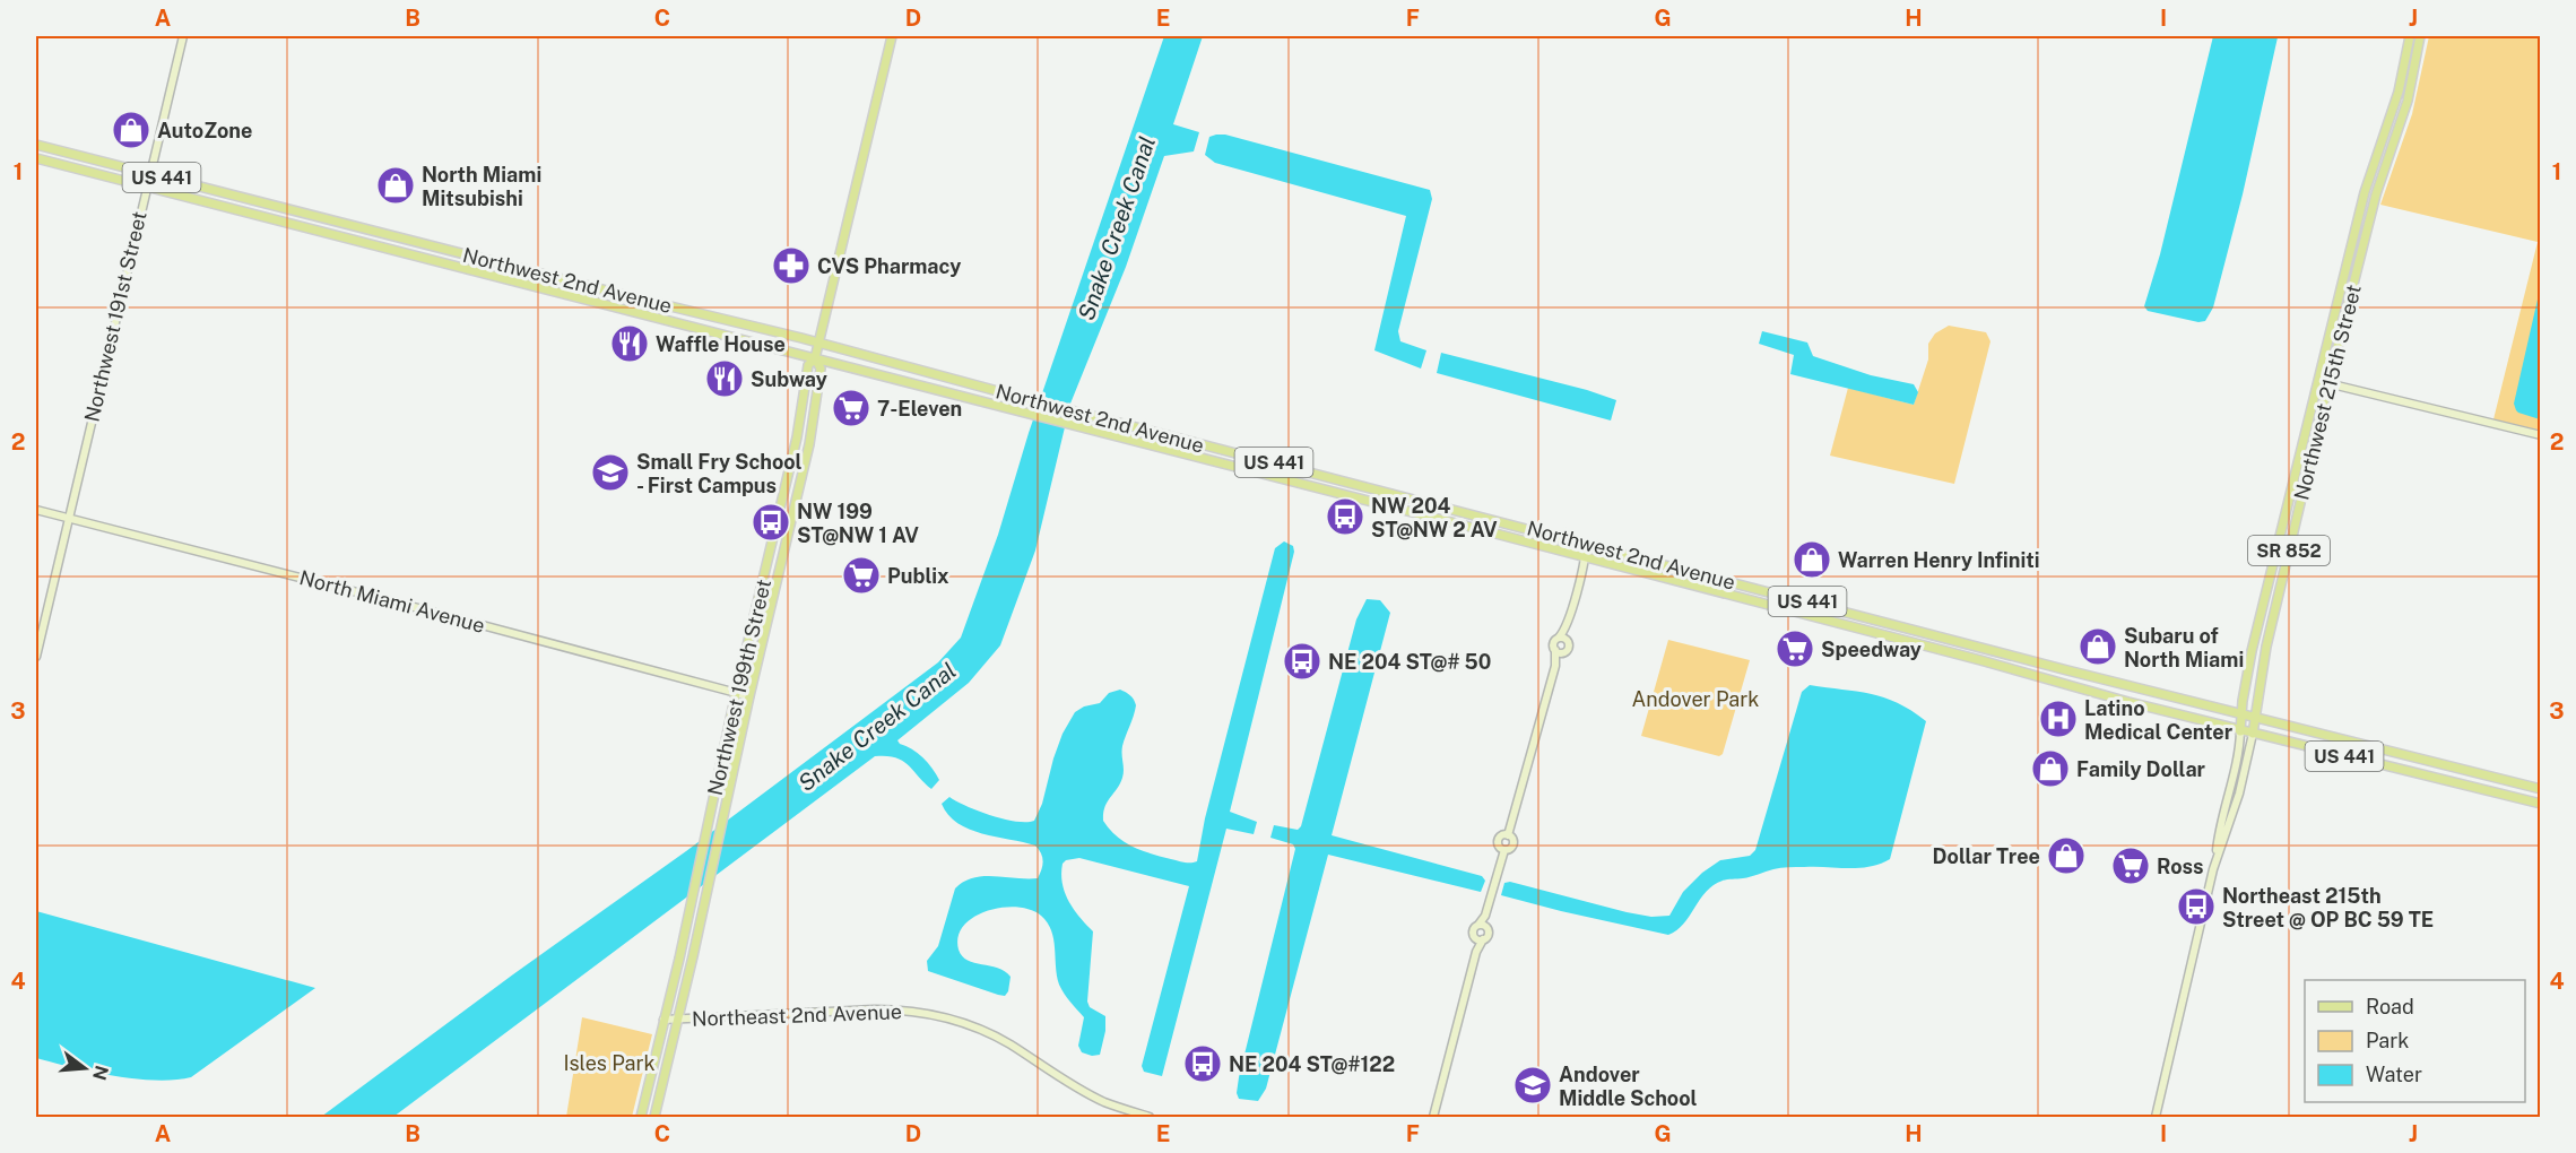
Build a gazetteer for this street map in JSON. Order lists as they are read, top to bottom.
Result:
{
  "streets": {
    "main road": [
      "US 441",
      "Northwest 2nd Avenue",
      "Northwest 215th Street",
      "SR 852",
      "Northwest 199th Street"
    ],
    "street": ["Northwest 191st Street", "North Miami Avenue", "Northeast 2nd Avenue"]
  },
  "crossings": [
    ["US 441", "Northwest 2nd Avenue"],
    ["US 441", "Northwest 215th Street"],
    ["Northwest 2nd Avenue", "Northwest 191st Street"],
    ["Northwest 2nd Avenue", "Northwest 215th Street"],
    ["Northwest 2nd Avenue", "Northwest 199th Street"],
    ["Northwest 191st Street", "North Miami Avenue"],
    ["North Miami Avenue", "Northwest 199th Street"],
    ["Northwest 199th Street", "Northeast 2nd Avenue"]
  ],
  "water": ["Snake Creek Canal"],
  "parks": ["Andover Park", "Isles Park"],
  "places": {
    "shop": [
      "AutoZone",
      "North Miami Mitsubishi",
      "Warren Henry Infiniti",
      "Subaru of North Miami",
      "Family Dollar",
      "Dollar Tree"
    ],
    "pharmacy": ["CVS Pharmacy"],
    "restaurant": ["Waffle House", "Subway"],
    "supermarket": [
      "7-Eleven",
      "Publix",
      "Speedway",
      "Ross"
    ],
    "school or university": ["Small Fry School - First Campus", "Andover Middle School"],
    "bus stop": [
      "NW 204 ST@NW 2 AV",
      "NW 199 ST@NW 1 AV",
      "NE 204 ST@# 50",
      "Northeast 215th Street @ OP BC 59 TE",
      "NE 204 ST@#122"
    ],
    "hospital": ["Latino Medical Center"]
  },
  "legend": ["Road", "Park", "Water"],
  "north": "right",
  "grid": {
    "columns": [
      "A",
      "B",
      "C",
      "D",
      "E",
      "F",
      "G",
      "H",
      "I",
      "J"
    ],
    "rows": [
      "1",
      "2",
      "3",
      "4"
    ]
  }
}
